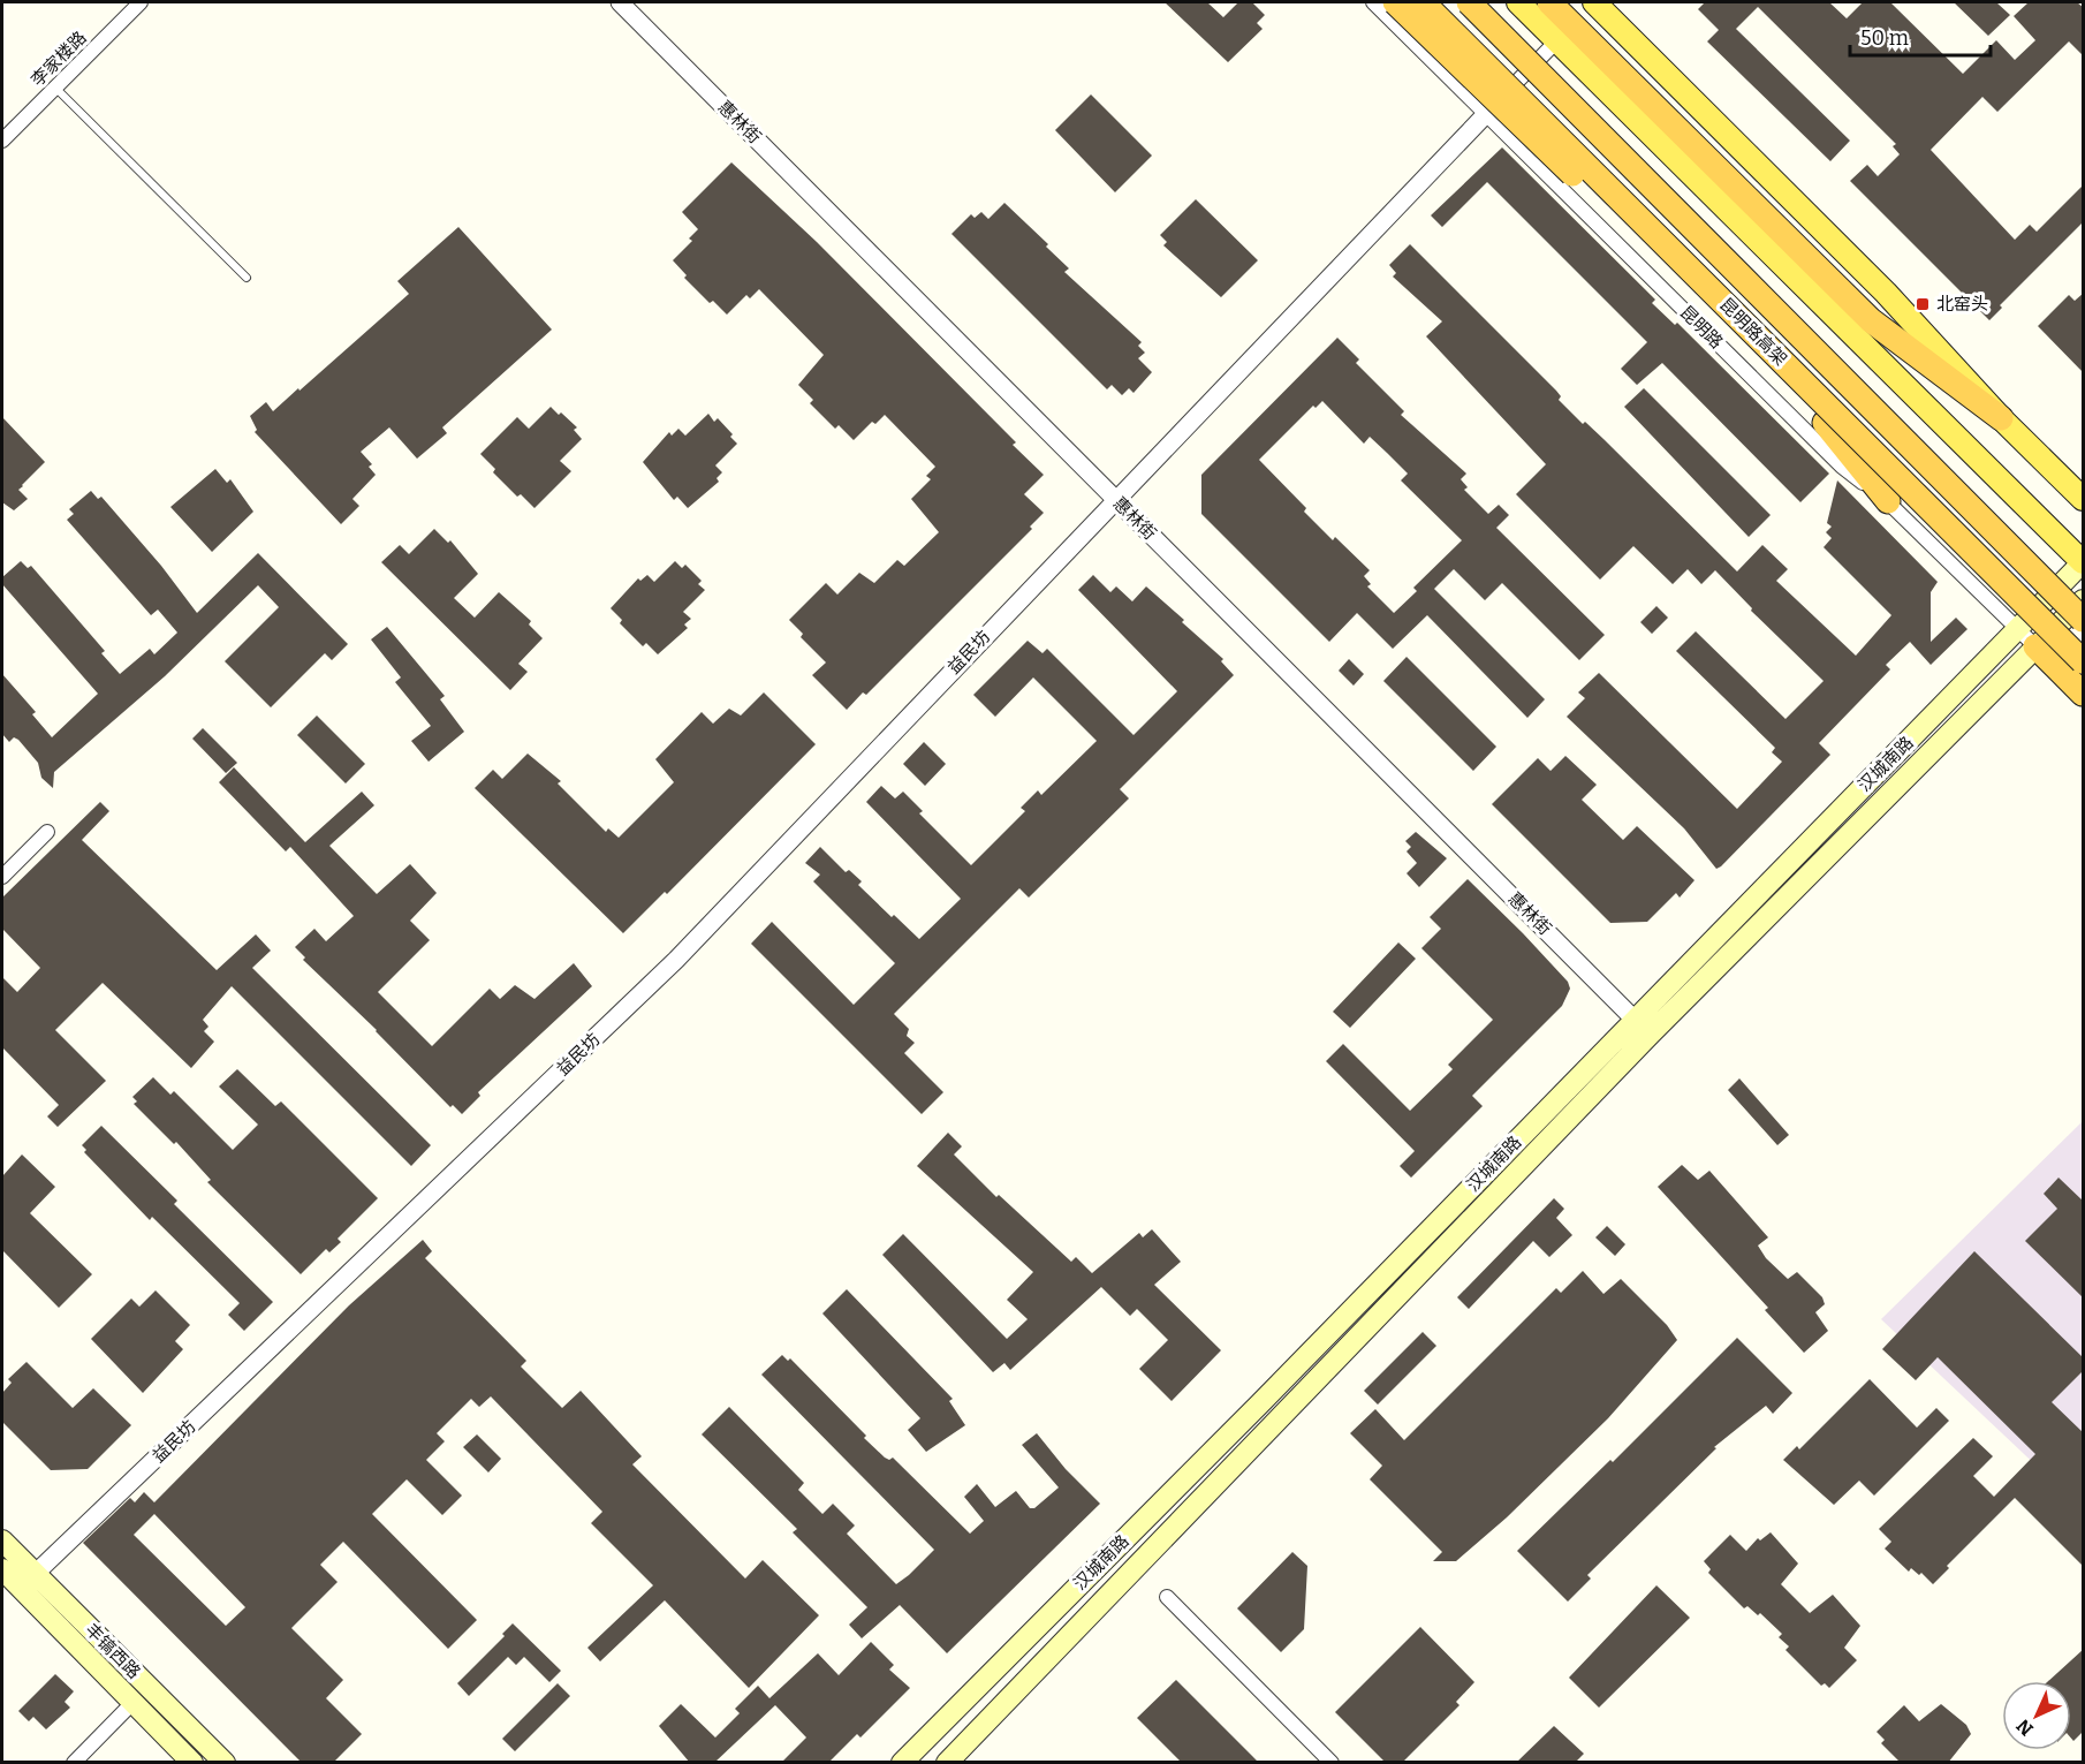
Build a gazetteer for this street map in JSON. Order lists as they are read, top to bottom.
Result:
{
  "streets": {
    "highway": ["昆明路高架"],
    "main road": ["汉城南路", "丰镐西路"],
    "street": [
      "李家楼路",
      "惠林街",
      "昆明路",
      "益民坊"
    ]
  },
  "crossings": [
    ["惠林街", "益民坊"],
    ["惠林街", "汉城南路"],
    ["昆明路", "益民坊"],
    ["昆明路", "汉城南路"],
    ["益民坊", "丰镐西路"]
  ],
  "places": {
    "transit": ["北窑头"]
  },
  "scale_bar": "50 m",
  "north": "bottom left"
}
